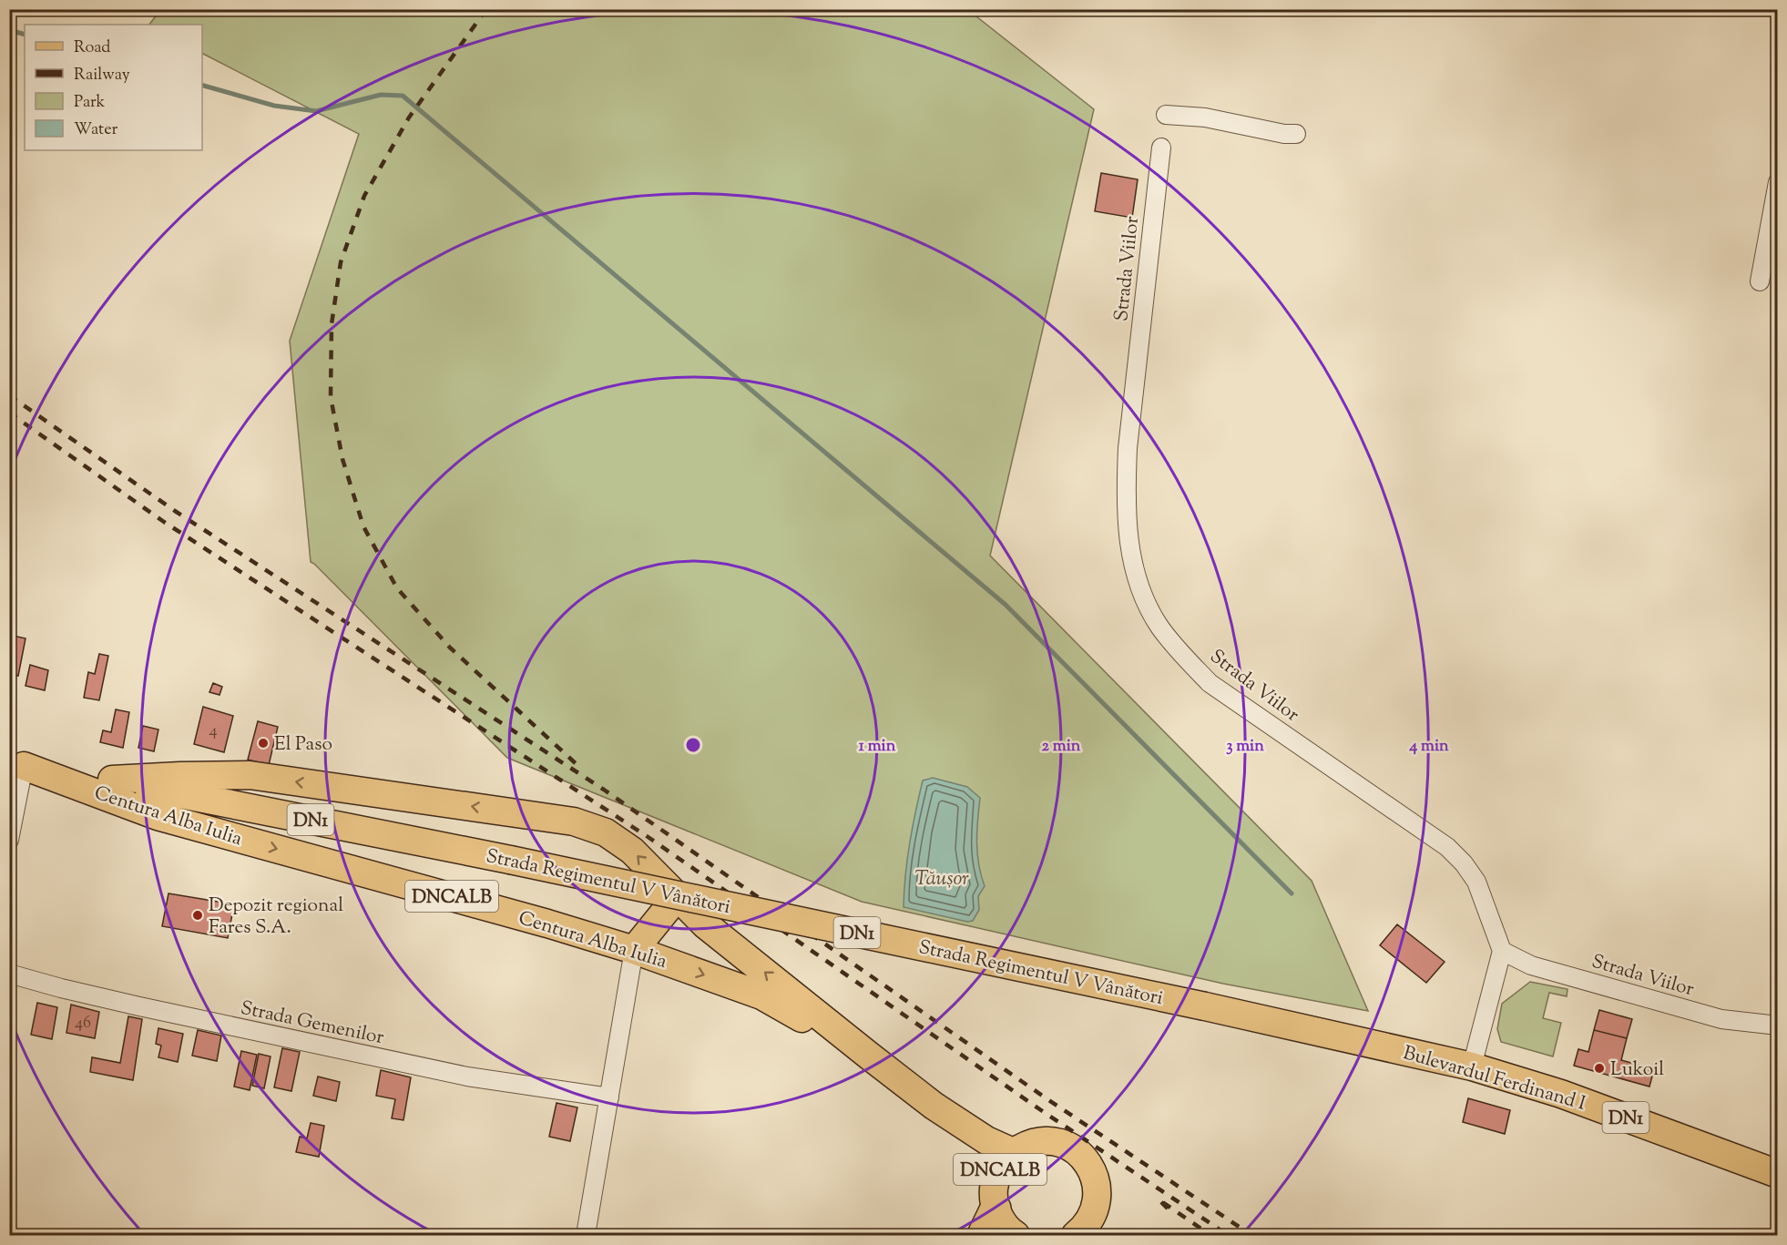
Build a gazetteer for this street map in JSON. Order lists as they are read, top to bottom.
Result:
{
  "streets": {
    "main road": [
      "Centura Alba Iulia",
      "DN1",
      "Strada Regimentul V Vânători",
      "DNCALB",
      "Bulevardul Ferdinand I"
    ],
    "street": ["Strada Viilor", "Strada Gemenilor"]
  },
  "crossings": [
    ["Centura Alba Iulia", "Strada Regimentul V Vânători"],
    ["Centura Alba Iulia", "DNCALB"],
    ["Strada Regimentul V Vânători", "Bulevardul Ferdinand I"]
  ],
  "water": ["Tăușor"],
  "places": ["El Paso", "Depozit regional Fares S.A.", "Lukoil"],
  "house_numbers": ["4", "46"],
  "legend": [
    "Road",
    "Railway",
    "Park",
    "Water"
  ],
  "rings": [
    "1 min",
    "2 min",
    "3 min",
    "4 min"
  ]
}
